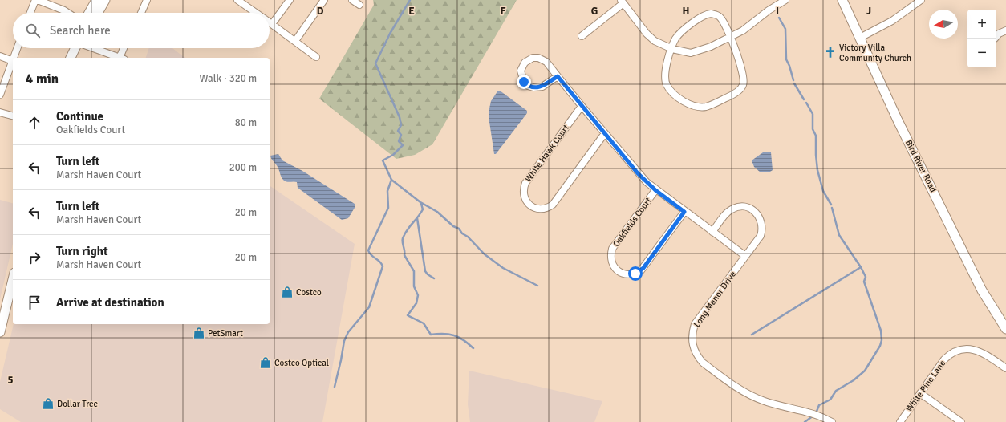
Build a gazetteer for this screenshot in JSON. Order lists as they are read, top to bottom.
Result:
{
  "streets": {
    "street": [
      "White Hawk Court",
      "Bird River Road",
      "Oakfields Court",
      "Long Manor Drive",
      "White Pine Lane"
    ]
  },
  "places": {
    "church": ["Victory Villa Community Church"],
    "shop": [
      "Costco",
      "PetSmart",
      "Costco Optical",
      "Dollar Tree"
    ]
  },
  "north": "left",
  "page": {
    "map_buttons": ["+", "−"],
    "search": "Search here",
    "heading": ["4 min", "Walk · 320 m"],
    "list": [
      ["Continue", "Oakfields Court", "80 m"],
      ["Turn left", "Marsh Haven Court", "200 m"],
      ["Turn left", "Marsh Haven Court", "20 m"],
      ["Turn right", "Marsh Haven Court", "20 m"],
      "Arrive at destination"
    ]
  },
  "grid": {
    "columns": [
      "D",
      "E",
      "F",
      "G",
      "H",
      "I",
      "J"
    ],
    "rows": ["5"]
  }
}
